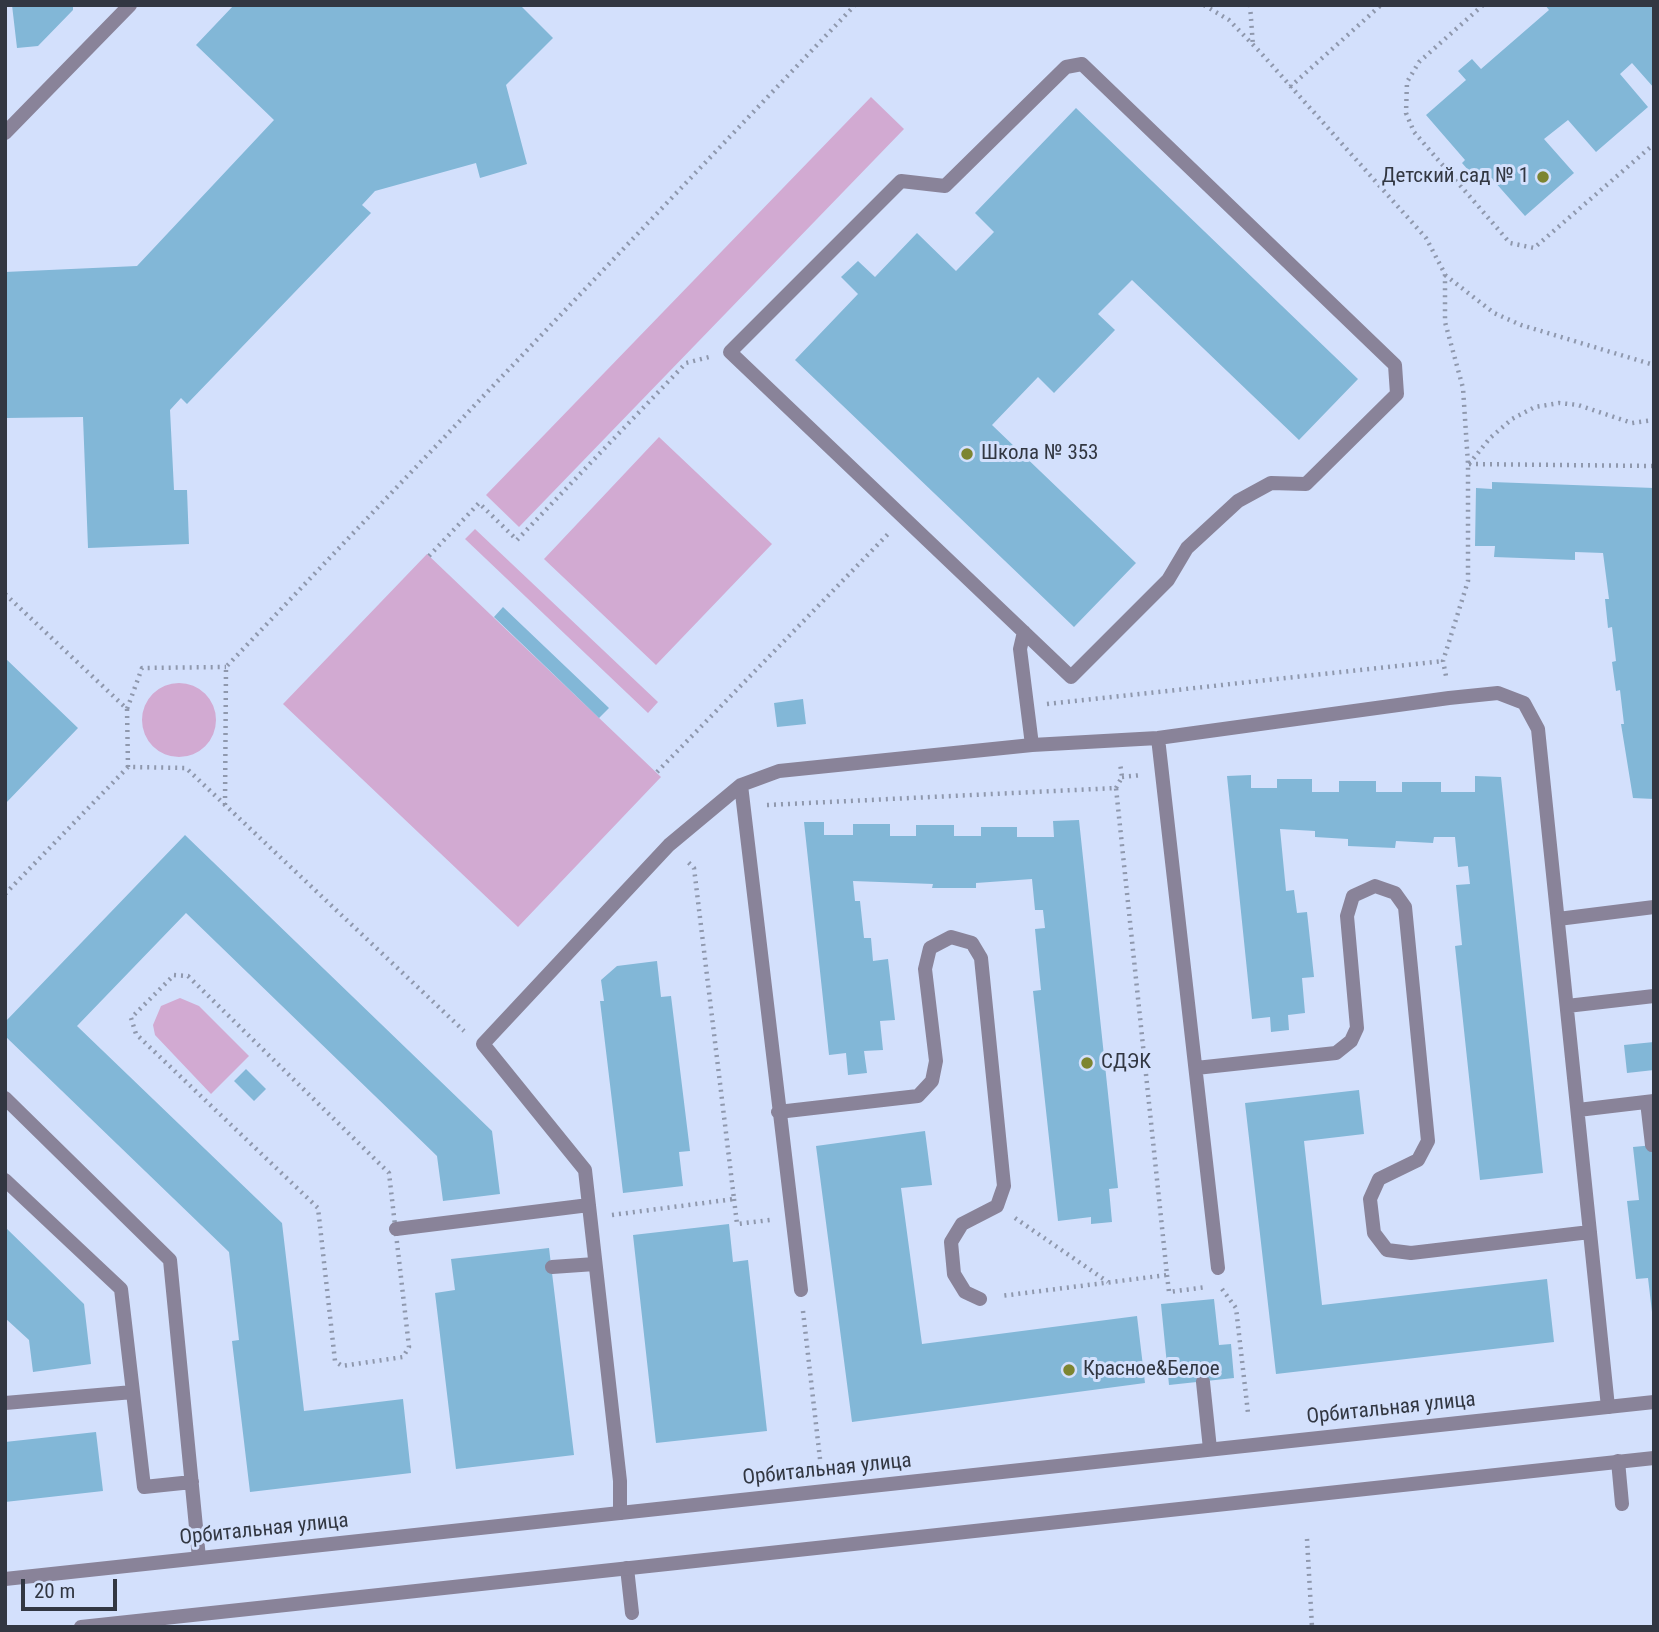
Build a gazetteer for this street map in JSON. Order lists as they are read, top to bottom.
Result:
{
  "streets": {
    "street": ["Орбитальная улица"]
  },
  "places": [
    "Детский сад № 1",
    "Школа № 353",
    "СДЭК",
    "Красное&Белое"
  ],
  "scale_bar": "20 m"
}
